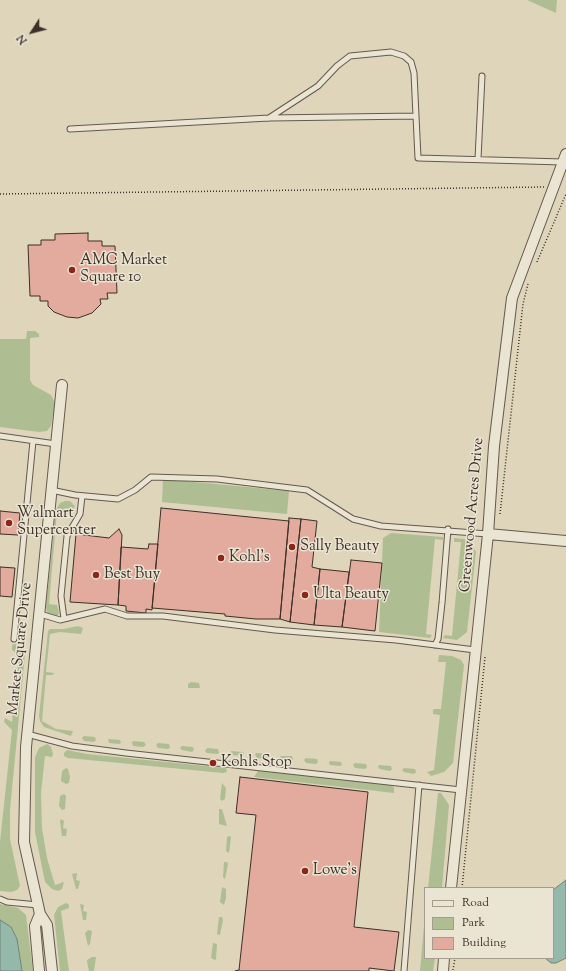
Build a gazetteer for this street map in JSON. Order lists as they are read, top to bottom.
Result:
{
  "streets": {
    "street": ["Greenwood Acres Drive", "Market Square Drive"]
  },
  "places": [
    "AMC Market Square 10",
    "Walmart Supercenter",
    "Sally Beauty",
    "Kohl's",
    "Best Buy",
    "Ulta Beauty",
    "Kohls Stop",
    "Lowe's"
  ],
  "legend": ["Road", "Park", "Building"],
  "north": "bottom left"
}
